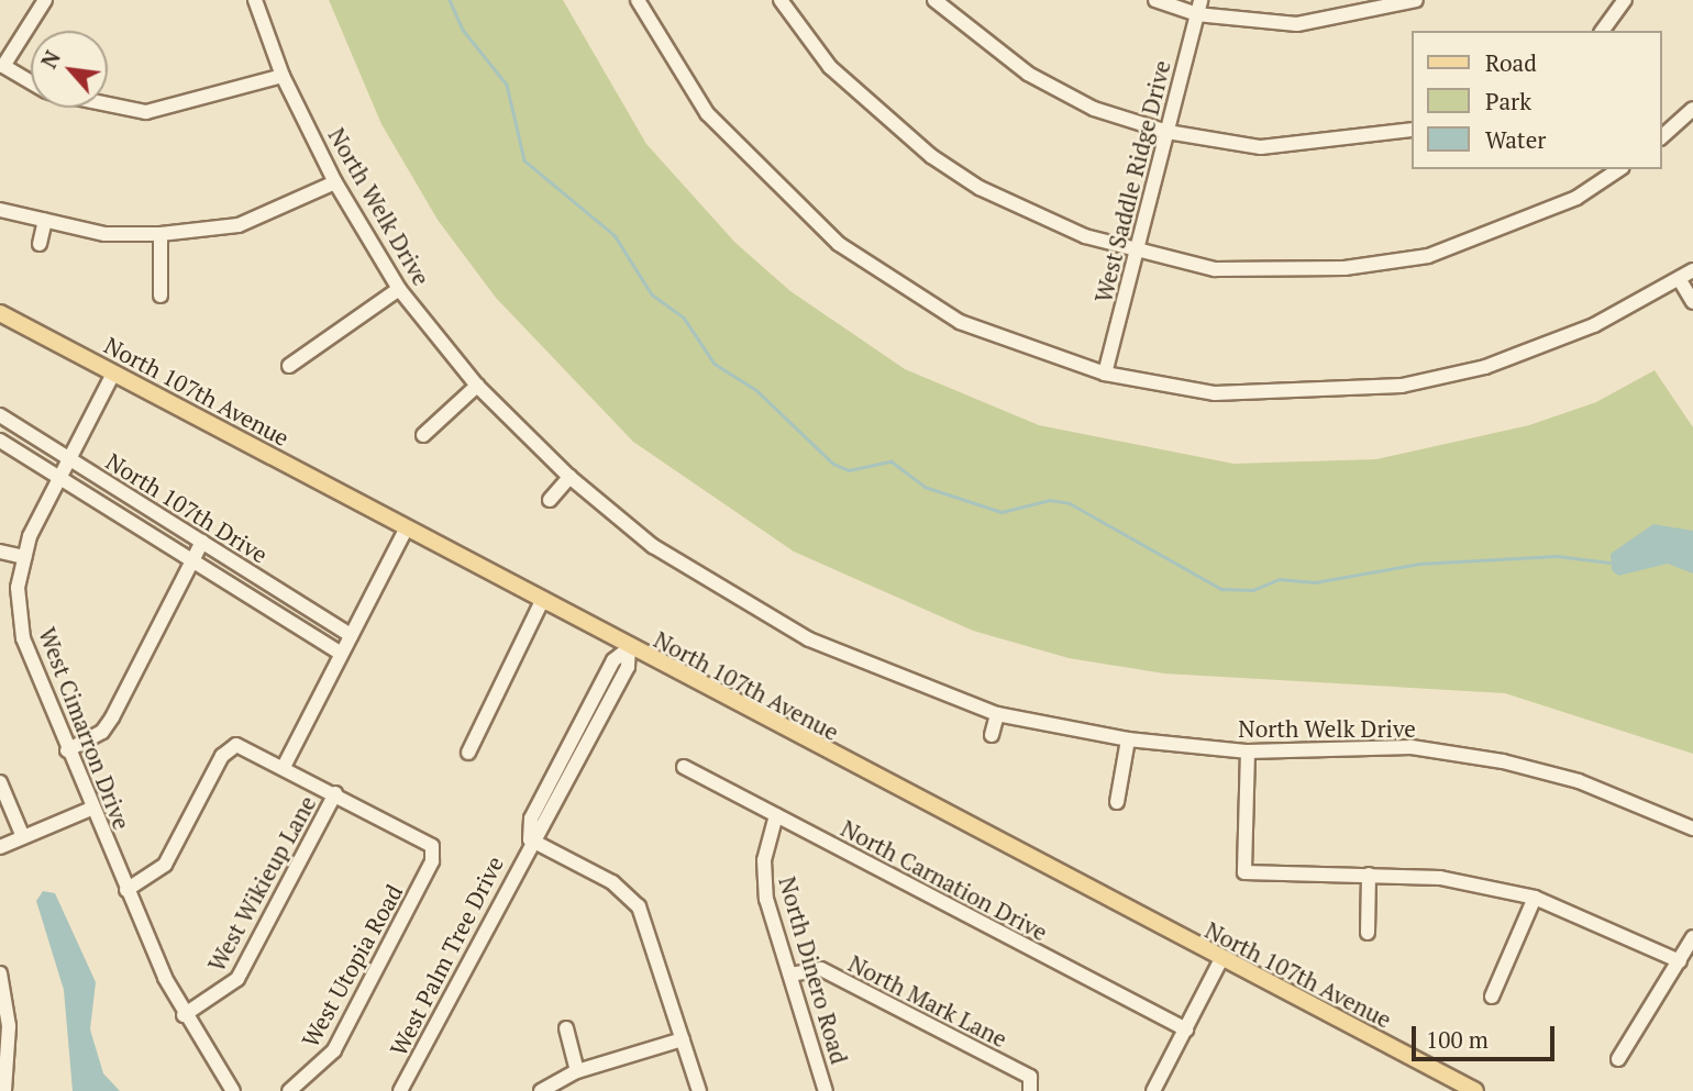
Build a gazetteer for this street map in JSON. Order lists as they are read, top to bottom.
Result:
{
  "streets": {
    "main road": ["North 107th Avenue"],
    "street": [
      "West Saddle Ridge Drive",
      "North Welk Drive",
      "North 107th Drive",
      "West Cimarron Drive",
      "North Carnation Drive",
      "West Wikieup Lane",
      "West Palm Tree Drive",
      "West Utopia Road",
      "North Dinero Road",
      "North Mark Lane"
    ]
  },
  "crossings": [
    ["North 107th Avenue", "West Cimarron Drive"],
    ["North 107th Avenue", "West Wikieup Lane"],
    ["North 107th Avenue", "West Palm Tree Drive"],
    ["North 107th Drive", "West Cimarron Drive"],
    ["North 107th Drive", "West Wikieup Lane"],
    ["West Cimarron Drive", "West Wikieup Lane"],
    ["North Carnation Drive", "North Dinero Road"],
    ["West Wikieup Lane", "West Utopia Road"],
    ["North Dinero Road", "North Mark Lane"]
  ],
  "legend": ["Road", "Park", "Water"],
  "scale_bar": "100 m",
  "north": "top left"
}
